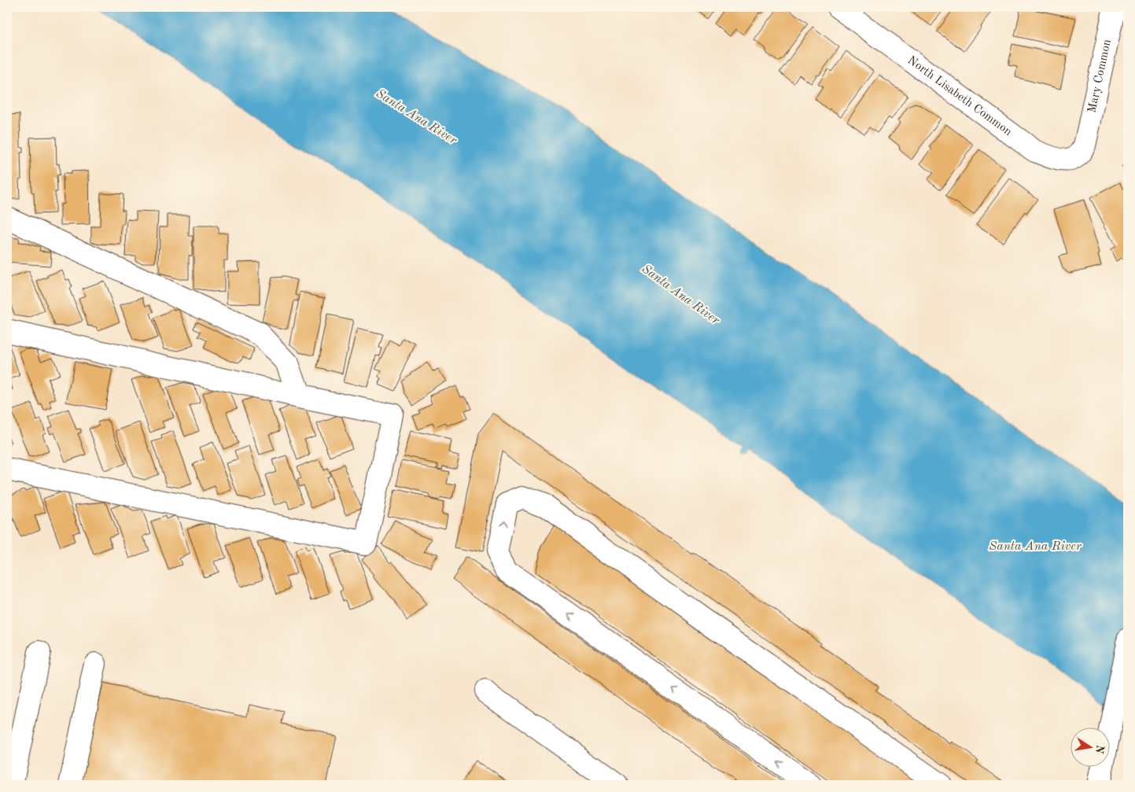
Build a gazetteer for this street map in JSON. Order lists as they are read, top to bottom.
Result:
{
  "streets": {
    "street": ["Mary Common", "North Lisabeth Common"]
  },
  "crossings": [
    ["Mary Common", "North Lisabeth Common"]
  ],
  "water": ["Santa Ana River"],
  "north": "right"
}
